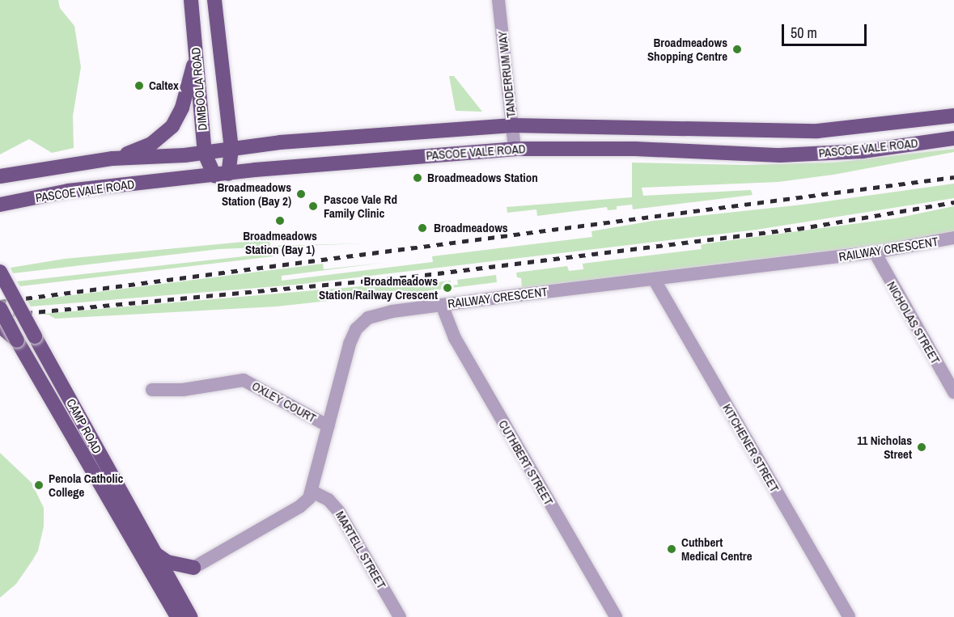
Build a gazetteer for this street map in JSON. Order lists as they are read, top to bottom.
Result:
{
  "streets": {
    "main road": ["DIMBOOLA ROAD", "PASCOE VALE ROAD", "CAMP ROAD"],
    "street": [
      "TANDERRUM WAY",
      "RAILWAY CRESCENT",
      "NICHOLAS STREET",
      "OXLEY COURT",
      "KITCHENER STREET",
      "CUTHBERT STREET",
      "MARTELL STREET"
    ]
  },
  "crossings": [
    ["TANDERRUM WAY", "PASCOE VALE ROAD"],
    ["DIMBOOLA ROAD", "PASCOE VALE ROAD"],
    ["RAILWAY CRESCENT", "NICHOLAS STREET"],
    ["RAILWAY CRESCENT", "OXLEY COURT"],
    ["RAILWAY CRESCENT", "KITCHENER STREET"],
    ["RAILWAY CRESCENT", "CUTHBERT STREET"],
    ["RAILWAY CRESCENT", "MARTELL STREET"]
  ],
  "places": [
    "Broadmeadows Shopping Centre",
    "Caltex",
    "Broadmeadows Station",
    "Broadmeadows Station (Bay 2)",
    "Pascoe Vale Rd Family Clinic",
    "Broadmeadows Station (Bay 1)",
    "Broadmeadows",
    "Broadmeadows Station/Railway Crescent",
    "11 Nicholas Street",
    "Penola Catholic College",
    "Cuthbert Medical Centre"
  ],
  "scale_bar": "50 m"
}
